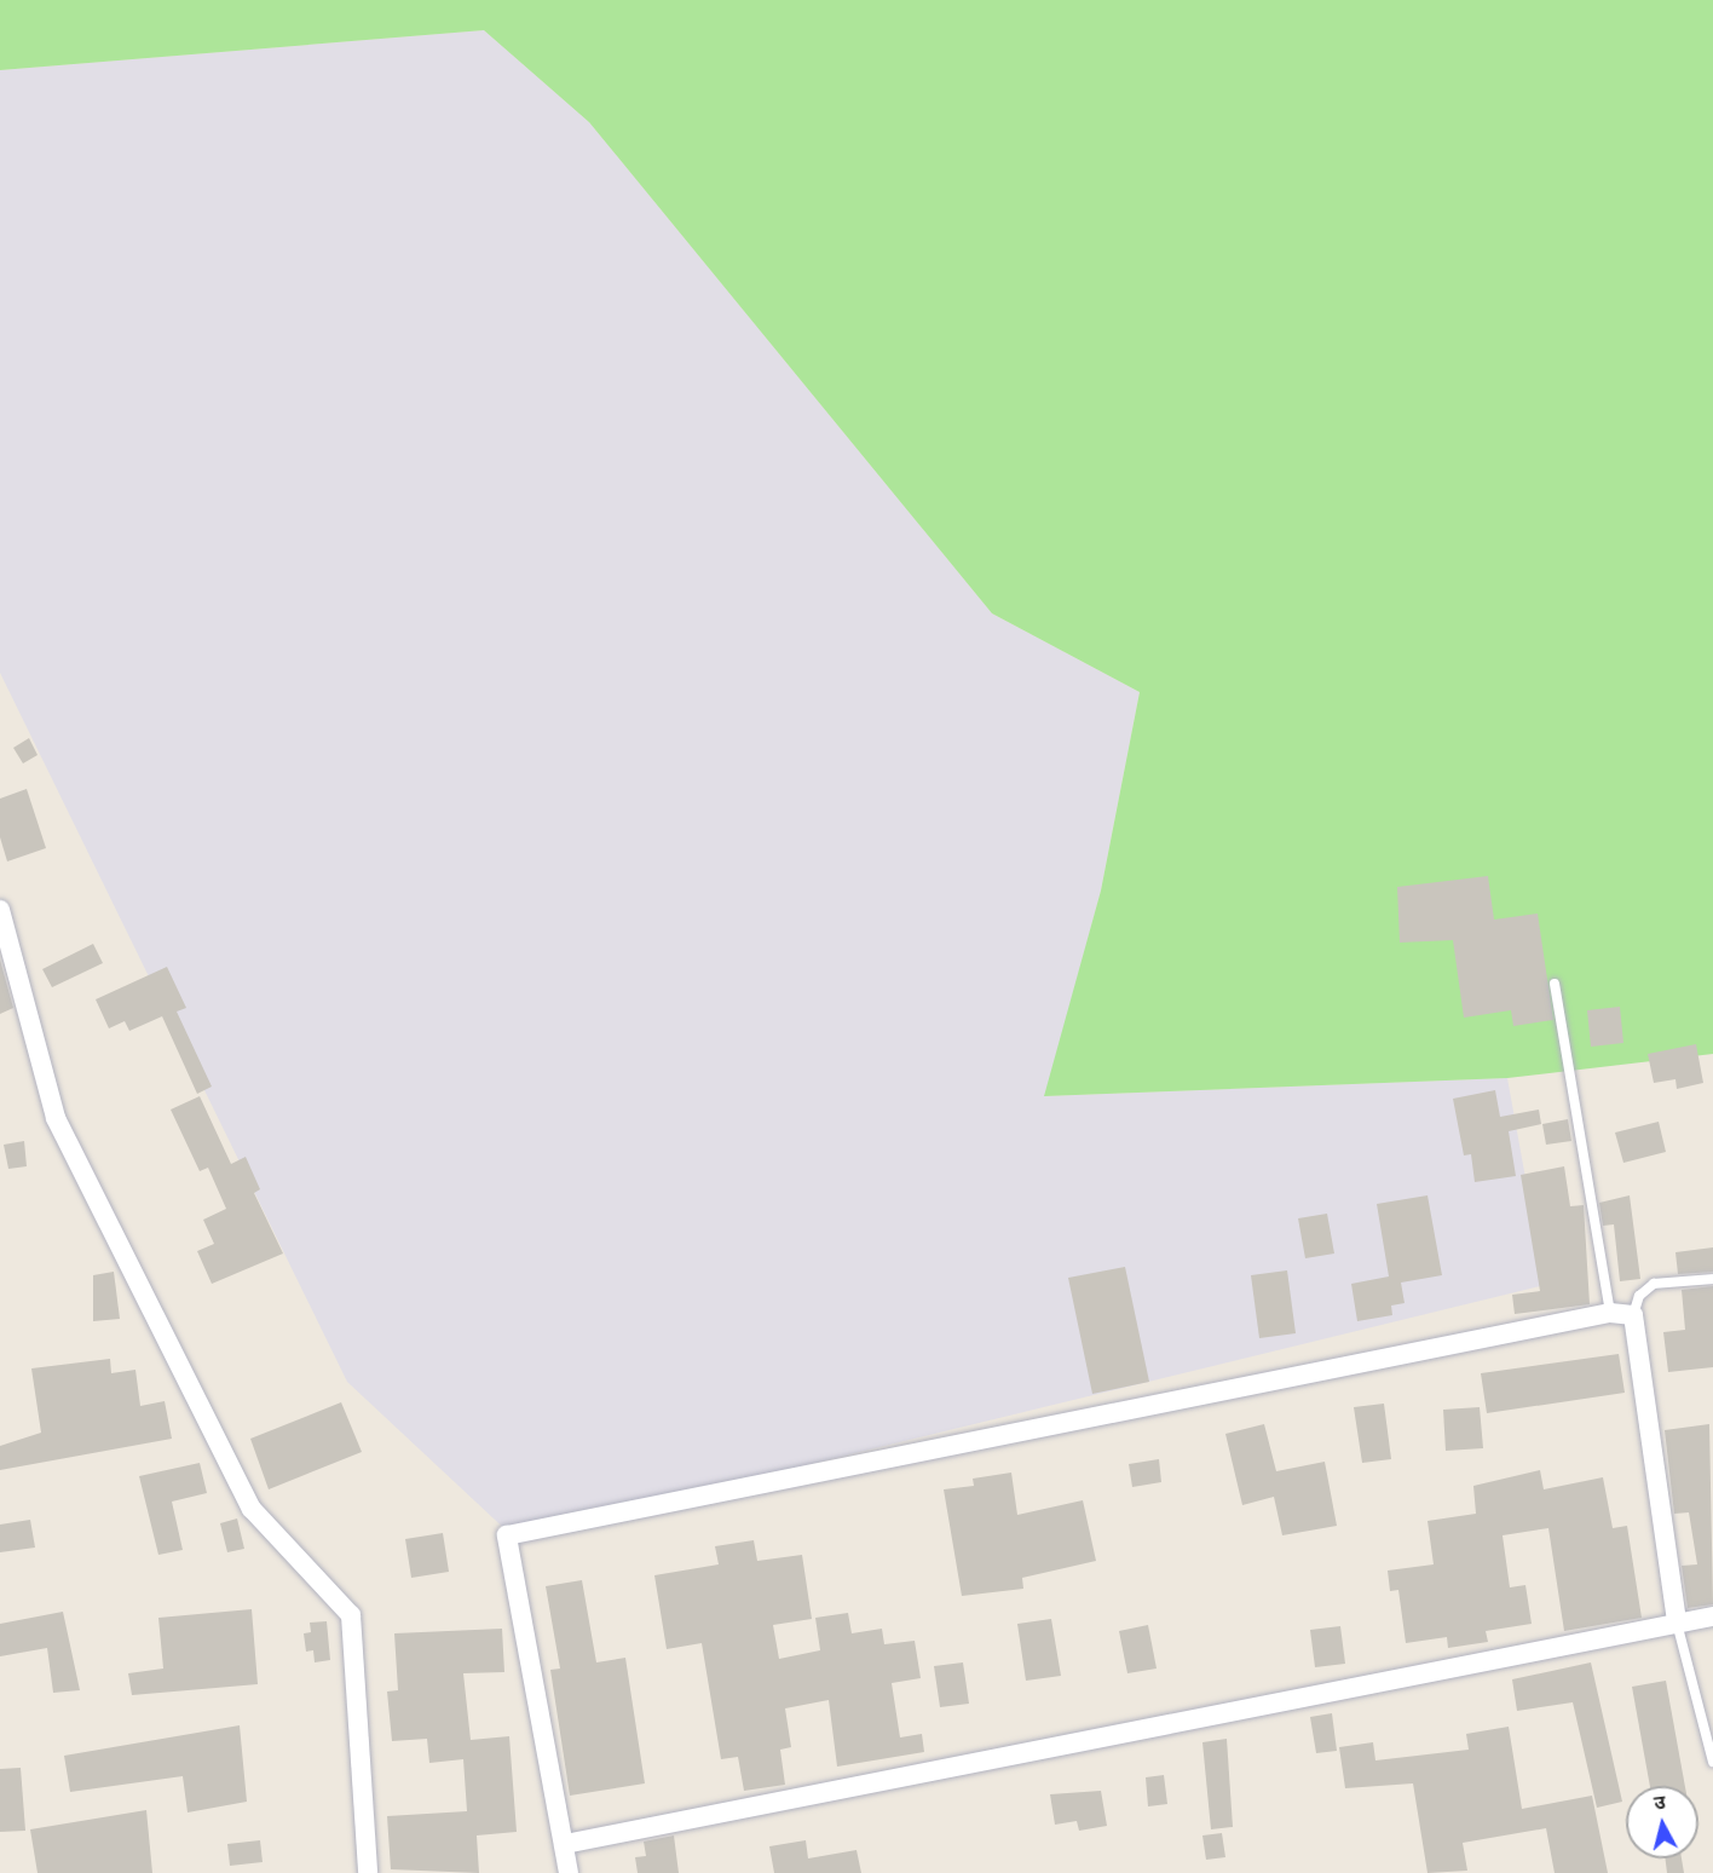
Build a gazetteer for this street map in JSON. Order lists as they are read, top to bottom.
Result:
{
  "north": "top"
}
